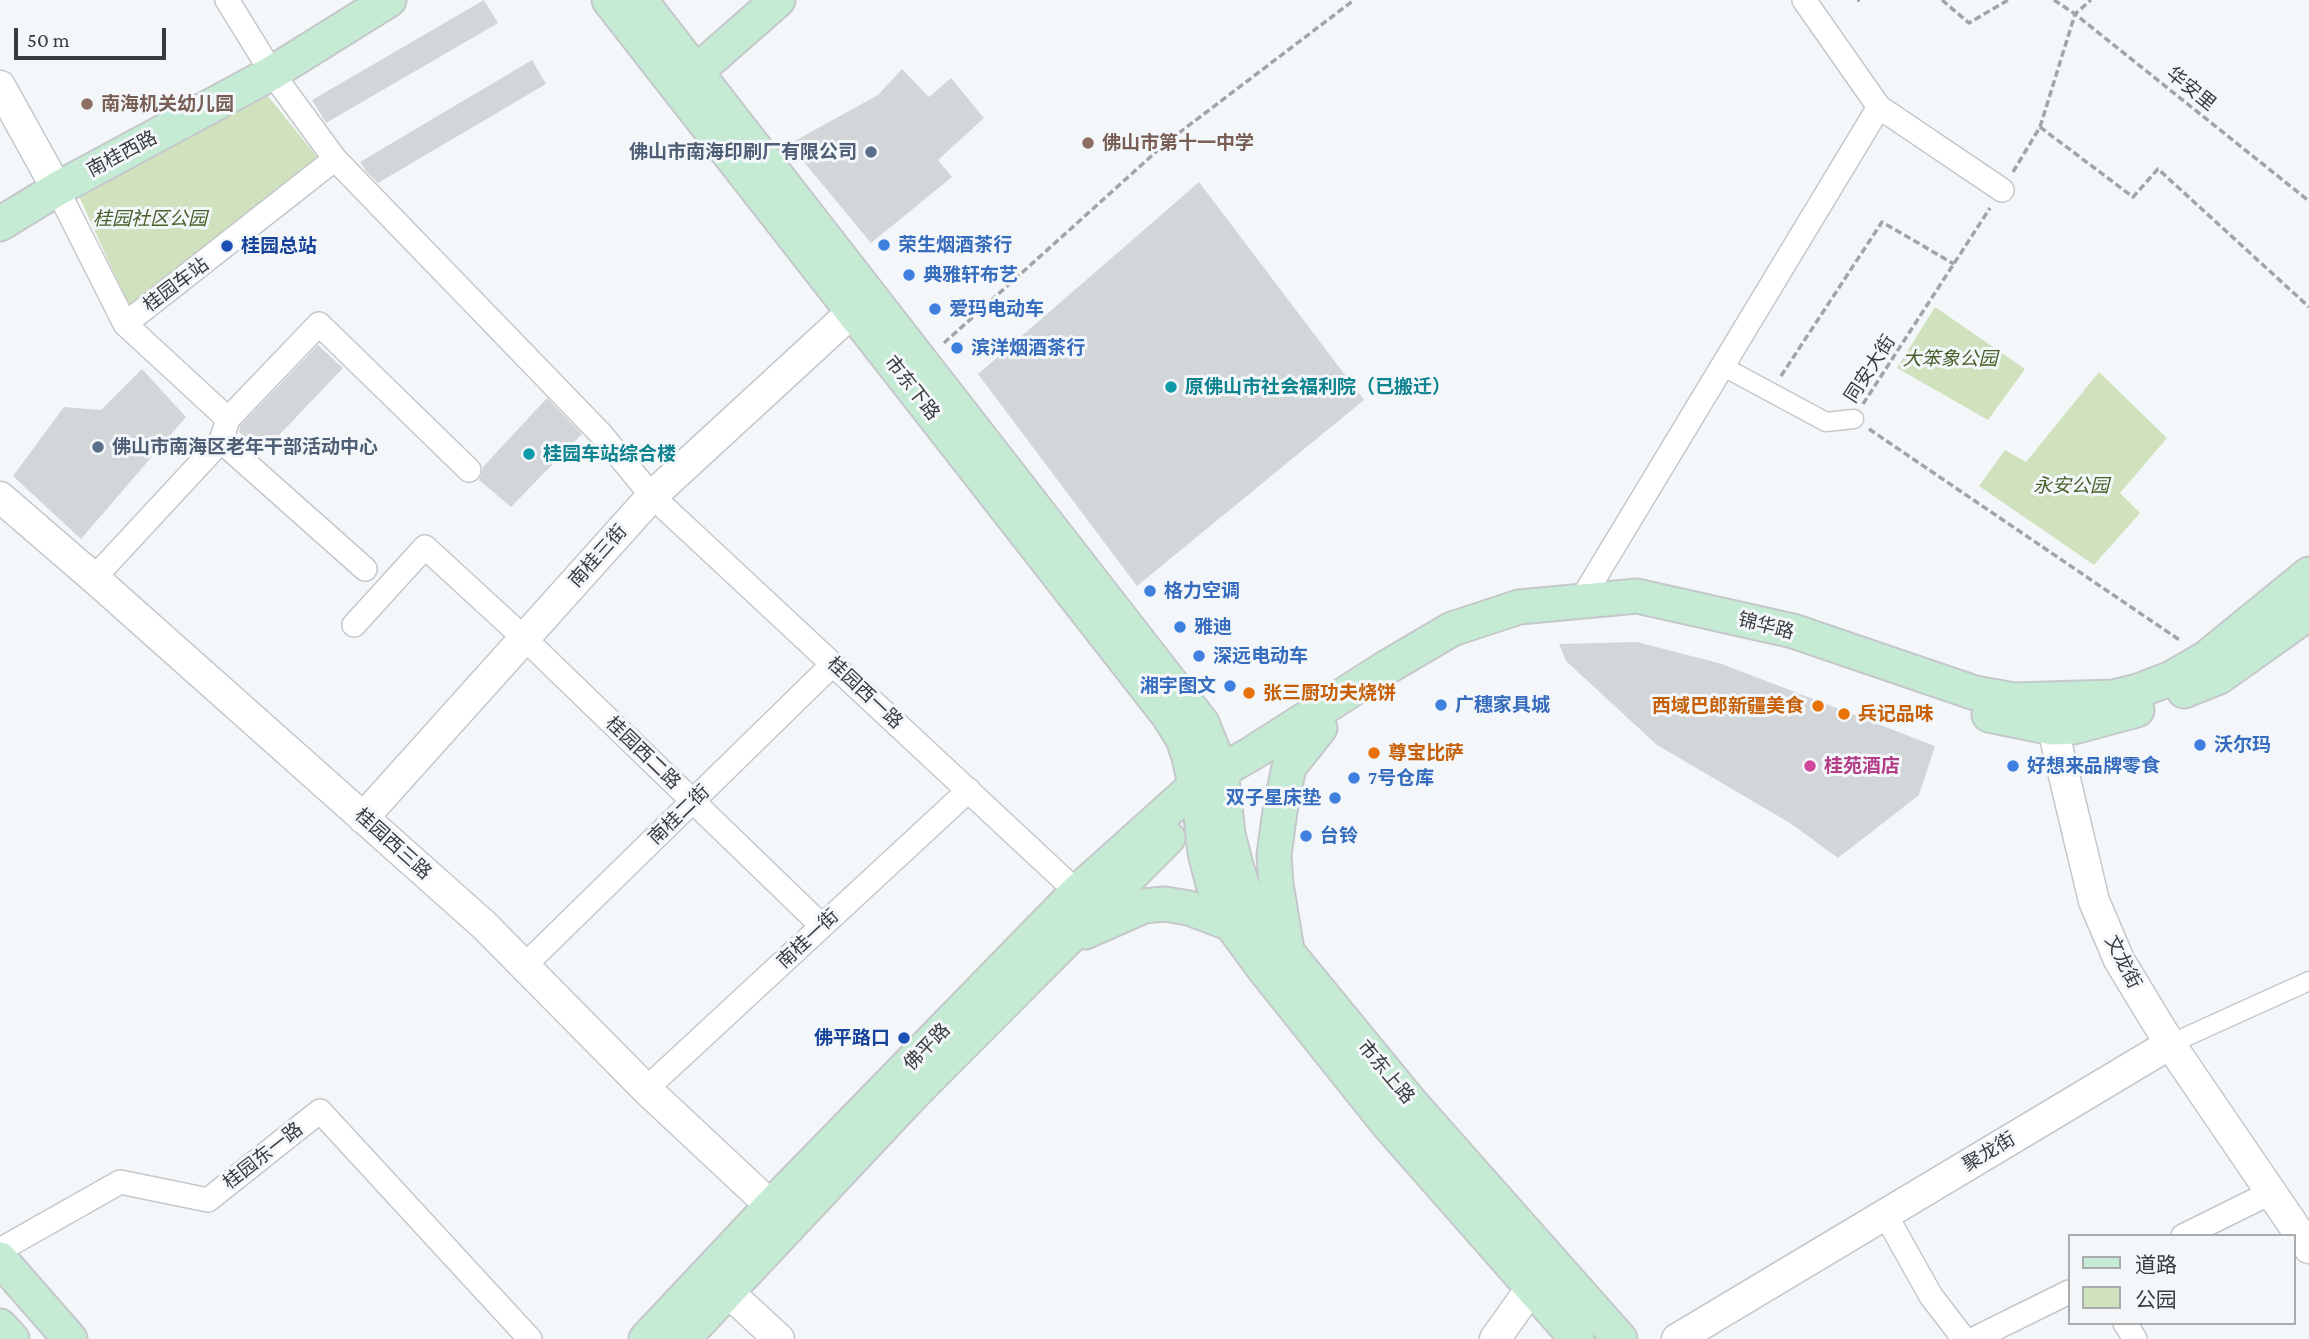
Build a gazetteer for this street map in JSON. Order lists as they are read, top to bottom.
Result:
{
  "streets": {
    "main road": [
      "南桂西路",
      "市东下路",
      "锦华路",
      "佛平路",
      "市东上路"
    ],
    "street": [
      "桂园车站",
      "南桂三街",
      "桂园西一路",
      "桂园西二路",
      "南桂二街",
      "桂园西三路",
      "南桂一街",
      "文龙街",
      "聚龙街",
      "桂园东一路"
    ],
    "path": ["华安里", "同安大街"]
  },
  "crossings": [
    ["华安里", "同安大街"],
    ["南桂西路", "桂园西一路"],
    ["桂园车站", "桂园西一路"],
    ["同安大街", "锦华路"],
    ["市东下路", "南桂三街"],
    ["市东下路", "锦华路"],
    ["市东下路", "佛平路"],
    ["市东下路", "市东上路"],
    ["南桂三街", "桂园西一路"],
    ["南桂三街", "桂园西二路"],
    ["南桂三街", "桂园西三路"],
    ["锦华路", "文龙街"],
    ["锦华路", "佛平路"],
    ["锦华路", "市东上路"],
    ["桂园西一路", "南桂二街"],
    ["桂园西一路", "南桂一街"],
    ["桂园西一路", "佛平路"],
    ["桂园西二路", "南桂二街"],
    ["桂园西二路", "南桂一街"],
    ["南桂二街", "桂园西三路"],
    ["桂园西三路", "南桂一街"],
    ["桂园西三路", "佛平路"],
    ["文龙街", "聚龙街"],
    ["佛平路", "市东上路"]
  ],
  "parks": ["桂园社区公园", "大笨象公园", "永安公园"],
  "places": [
    "南海机关幼儿园",
    "佛山市第十一中学",
    "佛山市南海印刷厂有限公司",
    "荣生烟酒茶行",
    "桂园总站",
    "典雅轩布艺",
    "爱玛电动车",
    "滨洋烟酒茶行",
    "原佛山市社会福利院（已搬迁）",
    "佛山市南海区老年干部活动中心",
    "桂园车站综合楼",
    "格力空调",
    "雅迪",
    "深远电动车",
    "湘宇图文",
    "张三厨功夫烧饼",
    "广穗家具城",
    "西域巴郎新疆美食",
    "兵记品味",
    "沃尔玛",
    "尊宝比萨",
    "桂苑酒店",
    "好想来品牌零食",
    "7号仓库",
    "双子星床垫",
    "台铃",
    "佛平路口"
  ],
  "legend": ["道路", "公园"],
  "scale_bar": "50 m"
}
